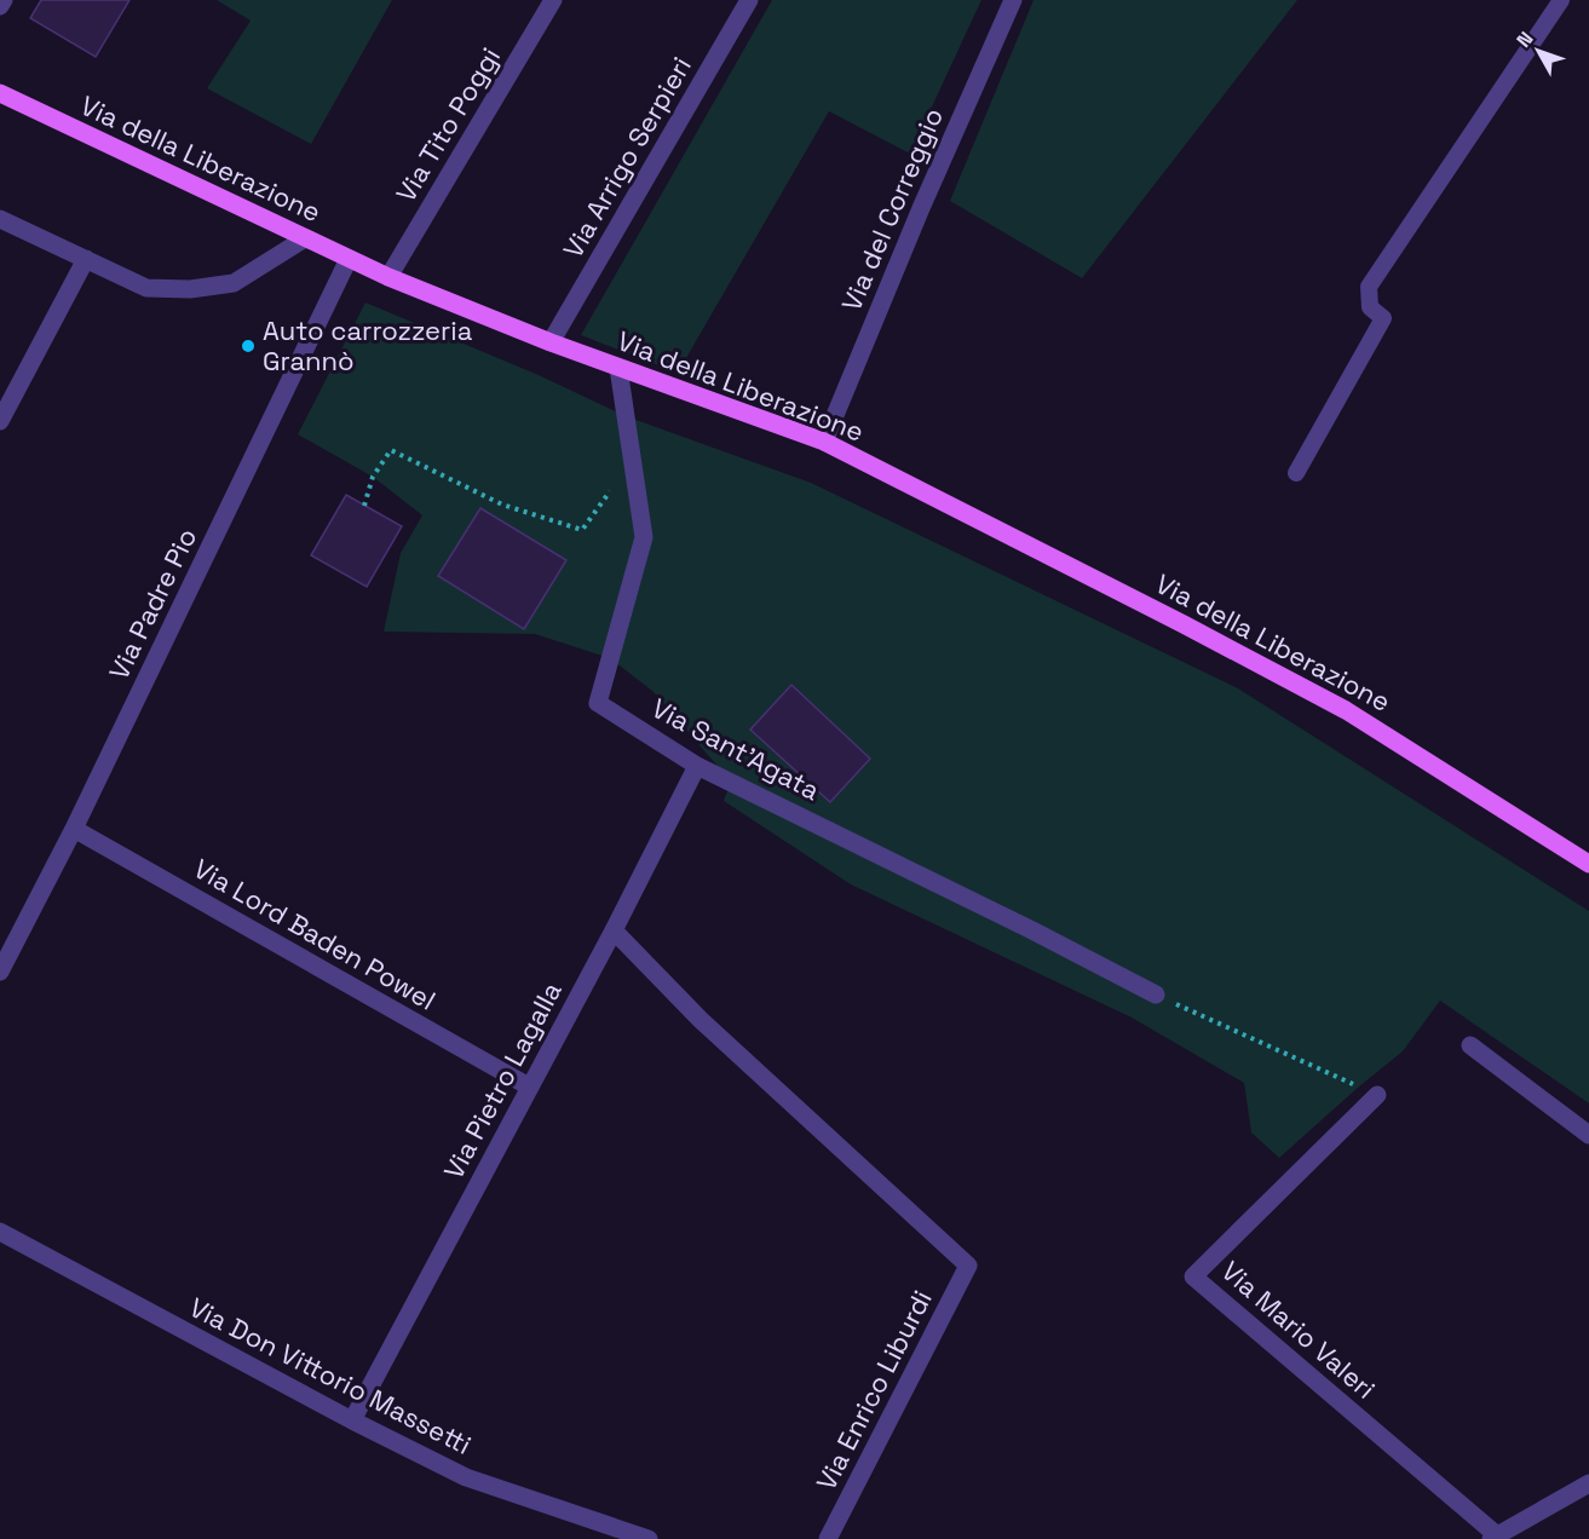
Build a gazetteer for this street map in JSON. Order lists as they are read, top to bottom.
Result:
{
  "streets": {
    "main road": ["Via della Liberazione"],
    "street": [
      "Via Tito Poggi",
      "Via Arrigo Serpieri",
      "Via del Correggio",
      "Via Padre Pio",
      "Via Sant'Agata",
      "Via Lord Baden Powel",
      "Via Pietro Lagalla",
      "Via Mario Valeri",
      "Via Don Vittorio Massetti",
      "Via Enrico Liburdi"
    ]
  },
  "crossings": [
    ["Via Tito Poggi", "Via della Liberazione"],
    ["Via Arrigo Serpieri", "Via della Liberazione"],
    ["Via della Liberazione", "Via del Correggio"],
    ["Via della Liberazione", "Via Padre Pio"],
    ["Via della Liberazione", "Via Sant'Agata"],
    ["Via Padre Pio", "Via Lord Baden Powel"],
    ["Via Sant'Agata", "Via Pietro Lagalla"],
    ["Via Lord Baden Powel", "Via Pietro Lagalla"],
    ["Via Pietro Lagalla", "Via Don Vittorio Massetti"],
    ["Via Pietro Lagalla", "Via Enrico Liburdi"]
  ],
  "places": ["Auto carrozzeria Grannò"],
  "north": "top left"
}
